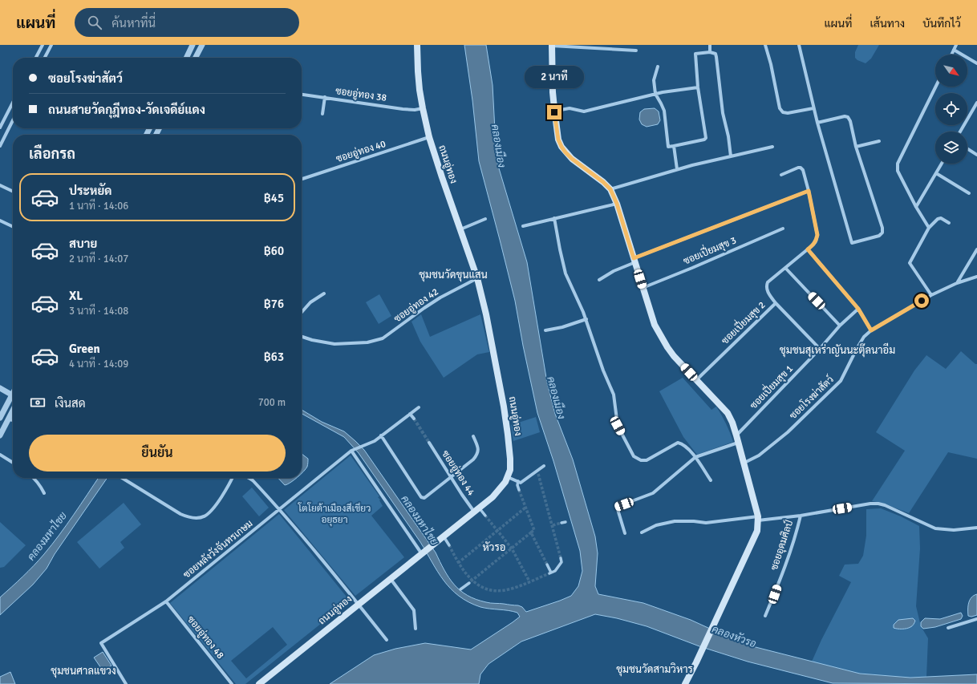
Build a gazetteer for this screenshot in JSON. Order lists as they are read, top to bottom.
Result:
{
  "streets": {
    "main road": ["ถนนอู่ทอง"],
    "street": [
      "ซอยอู่ทอง 38",
      "ซอยอู่ทอง 40",
      "ซอยเปี่ยมสุข 3",
      "ซอยอู่ทอง 42",
      "ซอยเปี่ยมสุข 2",
      "ซอยเปี่ยมสุข 1",
      "ซอยโรงฆ่าสัตว์",
      "ซอยอู่ทอง 44",
      "ซอยอุดมศิลป์",
      "ซอยหลังวังจันทรเกษม",
      "ซอยอู่ทอง 48"
    ]
  },
  "crossings": [
    ["ซอยอู่ทอง 38", "ถนนอู่ทอง"],
    ["ซอยอู่ทอง 40", "ถนนอู่ทอง"],
    ["ถนนอู่ทอง", "ซอยอู่ทอง 42"],
    ["ถนนอู่ทอง", "ซอยอู่ทอง 44"],
    ["ซอยหลังวังจันทรเกษม", "ซอยอู่ทอง 48"]
  ],
  "districts": [
    "ชุมชนวัดขุนแสน",
    "ชุมชนสุเหร่าญันนะตุ๊ลนาอีม",
    "หัวรอ",
    "ชุมชนวัดสามวิหาร",
    "ชุมชนศาลแขวง"
  ],
  "water": ["คลองเมือง", "คลองมหาไชย", "คลองหัวรอ"],
  "parks": ["โตโยต้าเมืองสีเขียว อยุธยา"],
  "north": "bottom right",
  "page": {
    "header": "แผนที่",
    "search": "ค้นหาที่นี่",
    "nav": ["แผนที่", "เส้นทาง", "บันทึกไว้"],
    "banner": ["ซอยโรงฆ่าสัตว์", "ถนนสายวัดกุฎีทอง-วัดเจดีย์แดง"],
    "bubble": "2 นาที",
    "heading": "เลือกรถ",
    "list": [
      {
        "name": "ประหยัด",
        "note": "1 นาที · 14:06",
        "value": "฿45"
      },
      {
        "name": "สบาย",
        "note": "2 นาที · 14:07",
        "value": "฿60"
      },
      {
        "name": "XL",
        "note": "3 นาที · 14:08",
        "value": "฿76"
      },
      {
        "name": "Green",
        "note": "4 นาที · 14:09",
        "value": "฿63"
      }
    ],
    "pay": ["เงินสด", "700 m"],
    "buttons": "ยืนยัน"
  }
}
